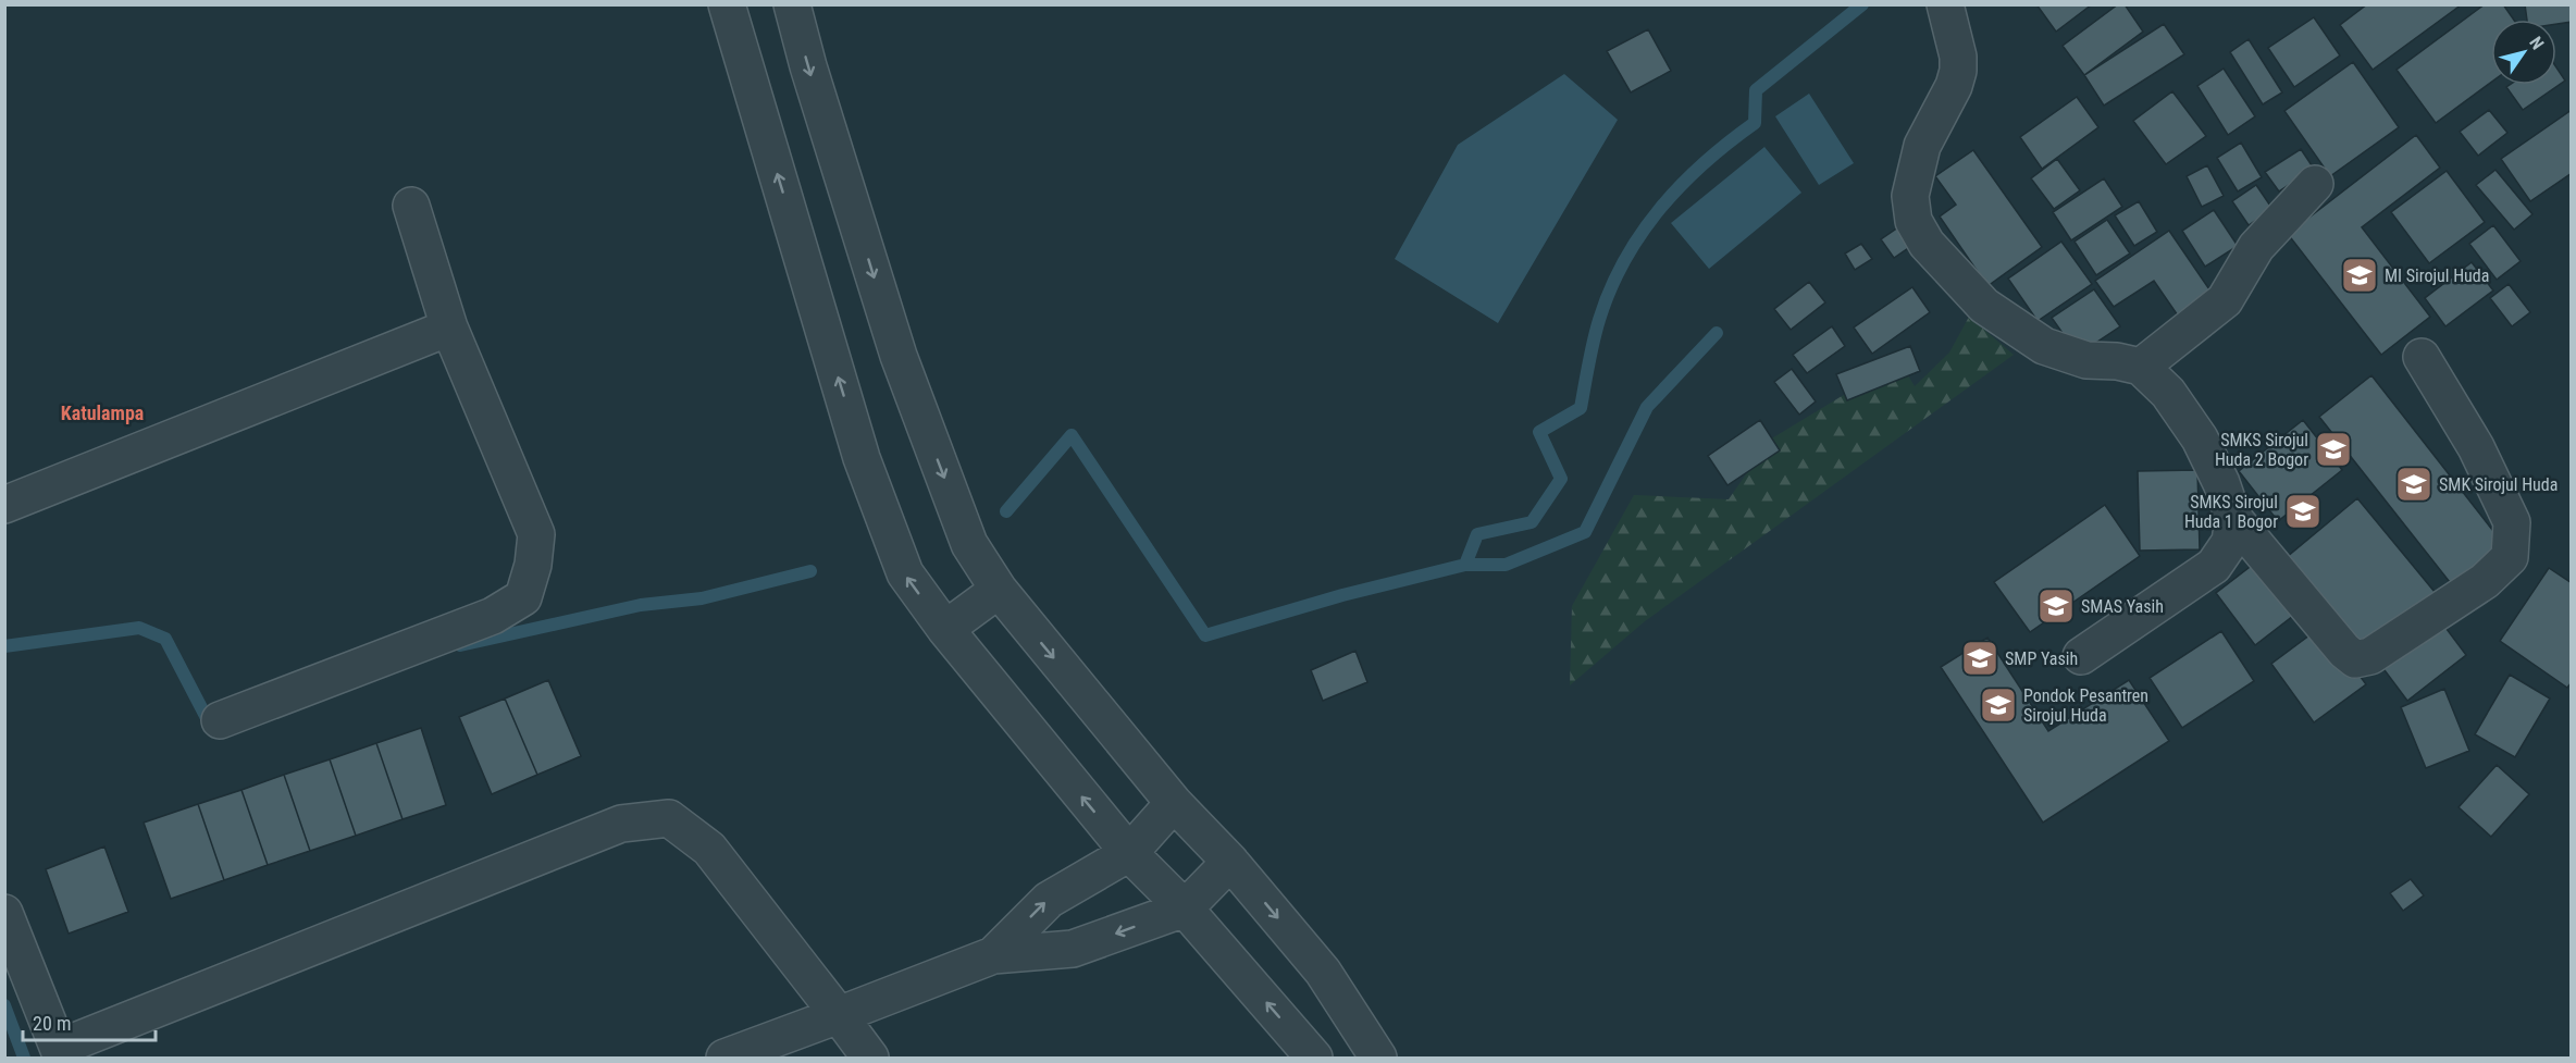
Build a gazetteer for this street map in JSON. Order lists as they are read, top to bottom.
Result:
{
  "districts": ["Katulampa"],
  "places": {
    "school or university": [
      "MI Sirojul Huda",
      "SMKS Sirojul Huda 2 Bogor",
      "SMK Sirojul Huda",
      "SMKS Sirojul Huda 1 Bogor",
      "SMAS Yasih",
      "SMP Yasih",
      "Pondok Pesantren Sirojul Huda"
    ]
  },
  "scale_bar": "20 m",
  "north": "top right"
}
